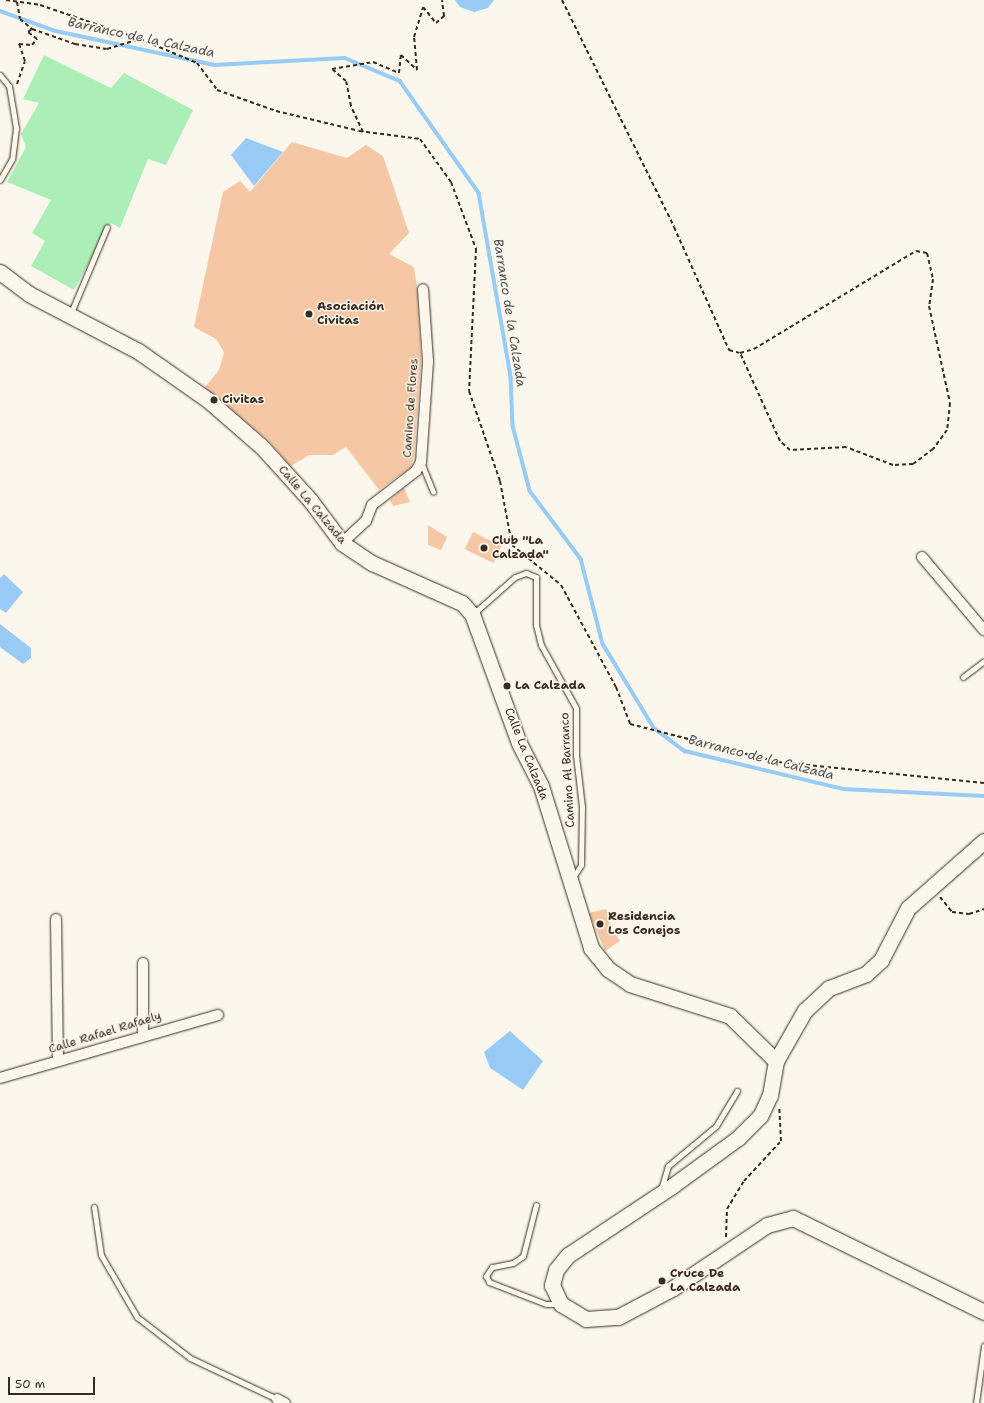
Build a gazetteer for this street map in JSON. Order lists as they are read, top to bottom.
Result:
{
  "streets": {
    "main road": ["Calle La Calzada"],
    "street": ["Camino de Flores", "Calle Rafael Rafaely"],
    "lane": ["Camino Al Barranco"]
  },
  "crossings": [
    ["Camino de Flores", "Calle La Calzada"],
    ["Calle La Calzada", "Camino Al Barranco"]
  ],
  "water": ["Barranco de la Calzada"],
  "places": [
    "Asociación Civitas",
    "Civitas",
    "Club \"La Calzada\"",
    "La Calzada",
    "Residencia Los Conejos",
    "Cruce De La Calzada"
  ],
  "scale_bar": "50 m"
}
